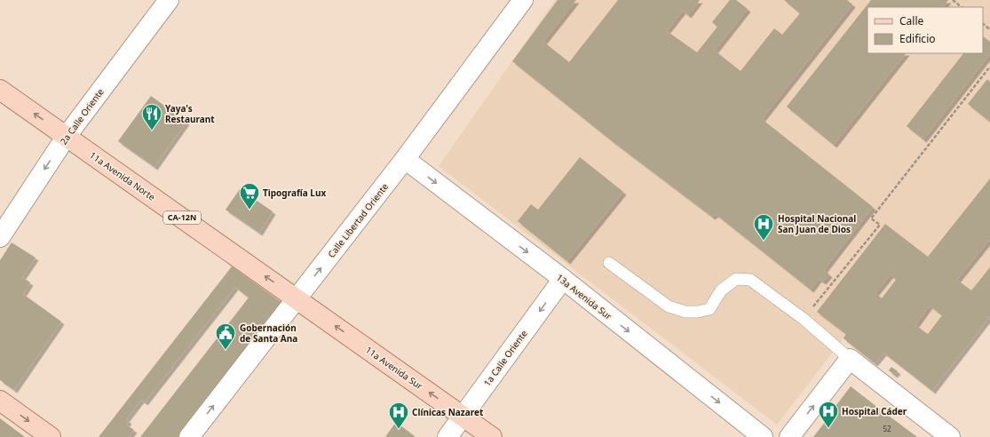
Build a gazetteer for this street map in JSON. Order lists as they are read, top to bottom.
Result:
{
  "streets": {
    "main road": ["11a Avenida Norte", "CA-12N", "11a Avenida Sur"],
    "street": [
      "2a Calle Oriente",
      "Calle Libertad Oriente",
      "13a Avenida Sur",
      "1a Calle Oriente"
    ]
  },
  "crossings": [
    ["2a Calle Oriente", "11a Avenida Norte"],
    ["11a Avenida Norte", "Calle Libertad Oriente"],
    ["11a Avenida Norte", "11a Avenida Sur"],
    ["Calle Libertad Oriente", "13a Avenida Sur"],
    ["Calle Libertad Oriente", "11a Avenida Sur"],
    ["13a Avenida Sur", "1a Calle Oriente"],
    ["1a Calle Oriente", "11a Avenida Sur"]
  ],
  "one_way": [
    "2a Calle Oriente",
    "11a Avenida Norte",
    "Calle Libertad Oriente",
    "13a Avenida Sur",
    "1a Calle Oriente",
    "11a Avenida Sur"
  ],
  "places": {
    "restaurant": ["Yaya's Restaurant"],
    "supermarket": ["Tipografía Lux"],
    "hospital": ["Hospital Nacional San Juan de Dios", "Hospital Cáder", "Clínicas Nazaret"],
    "public building": ["Gobernación de Santa Ana"]
  },
  "house_numbers": ["52"],
  "legend": ["Calle", "Edificio"]
}
